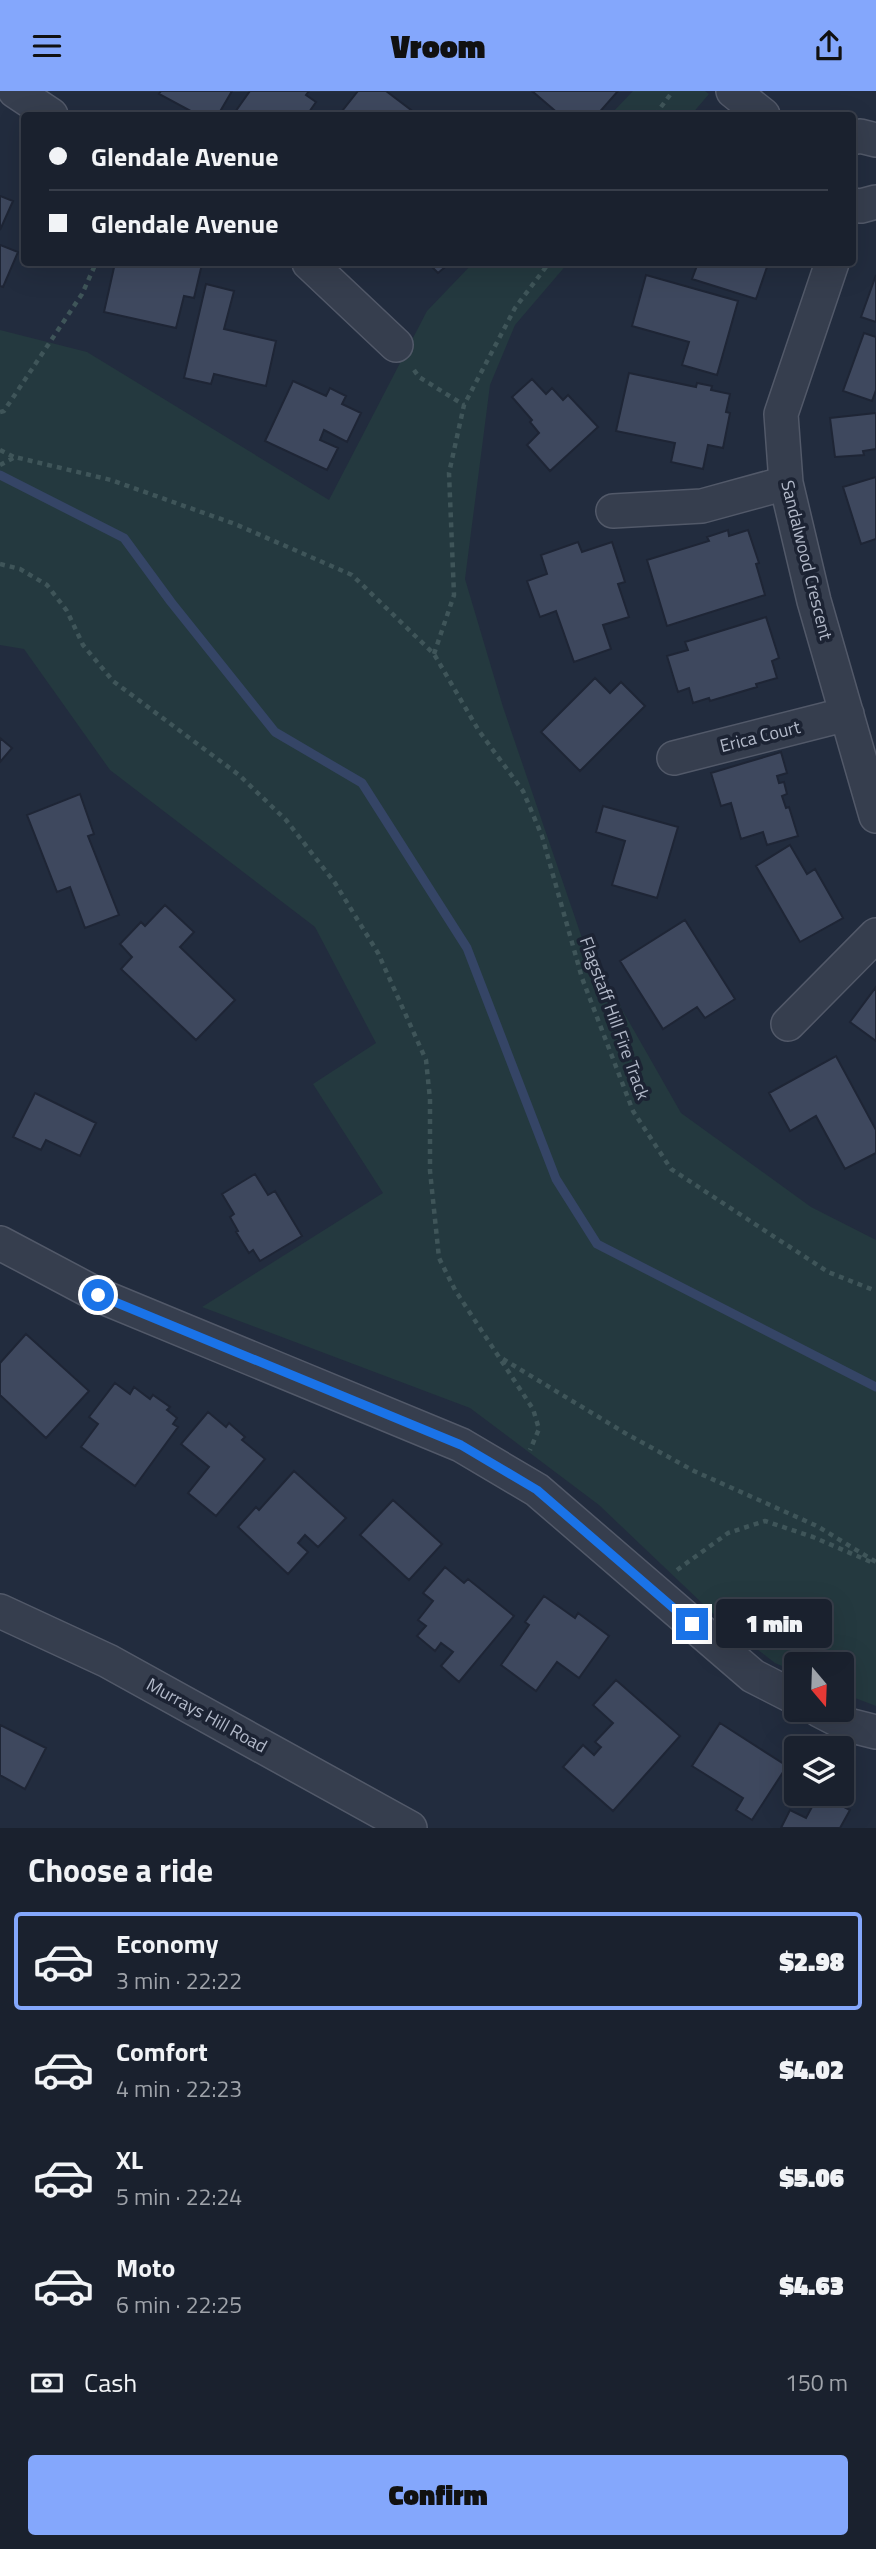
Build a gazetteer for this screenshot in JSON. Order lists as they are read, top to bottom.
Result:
{
  "streets": {
    "street": ["Sandalwood Crescent", "Erica Court", "Murrays Hill Road"],
    "path": ["Flagstaff Hill Fire Track"]
  },
  "crossings": [
    ["Sandalwood Crescent", "Erica Court"]
  ],
  "north": "bottom",
  "page": {
    "header": "Vroom",
    "banner": ["Glendale Avenue", "Glendale Avenue"],
    "bubble": "1 min",
    "heading": "Choose a ride",
    "list": [
      {
        "name": "Economy",
        "note": "3 min · 22:22",
        "value": "$2.98"
      },
      {
        "name": "Comfort",
        "note": "4 min · 22:23",
        "value": "$4.02"
      },
      {
        "name": "XL",
        "note": "5 min · 22:24",
        "value": "$5.06"
      },
      {
        "name": "Moto",
        "note": "6 min · 22:25",
        "value": "$4.63"
      }
    ],
    "pay": ["Cash", "150 m"],
    "buttons": "Confirm"
  }
}
